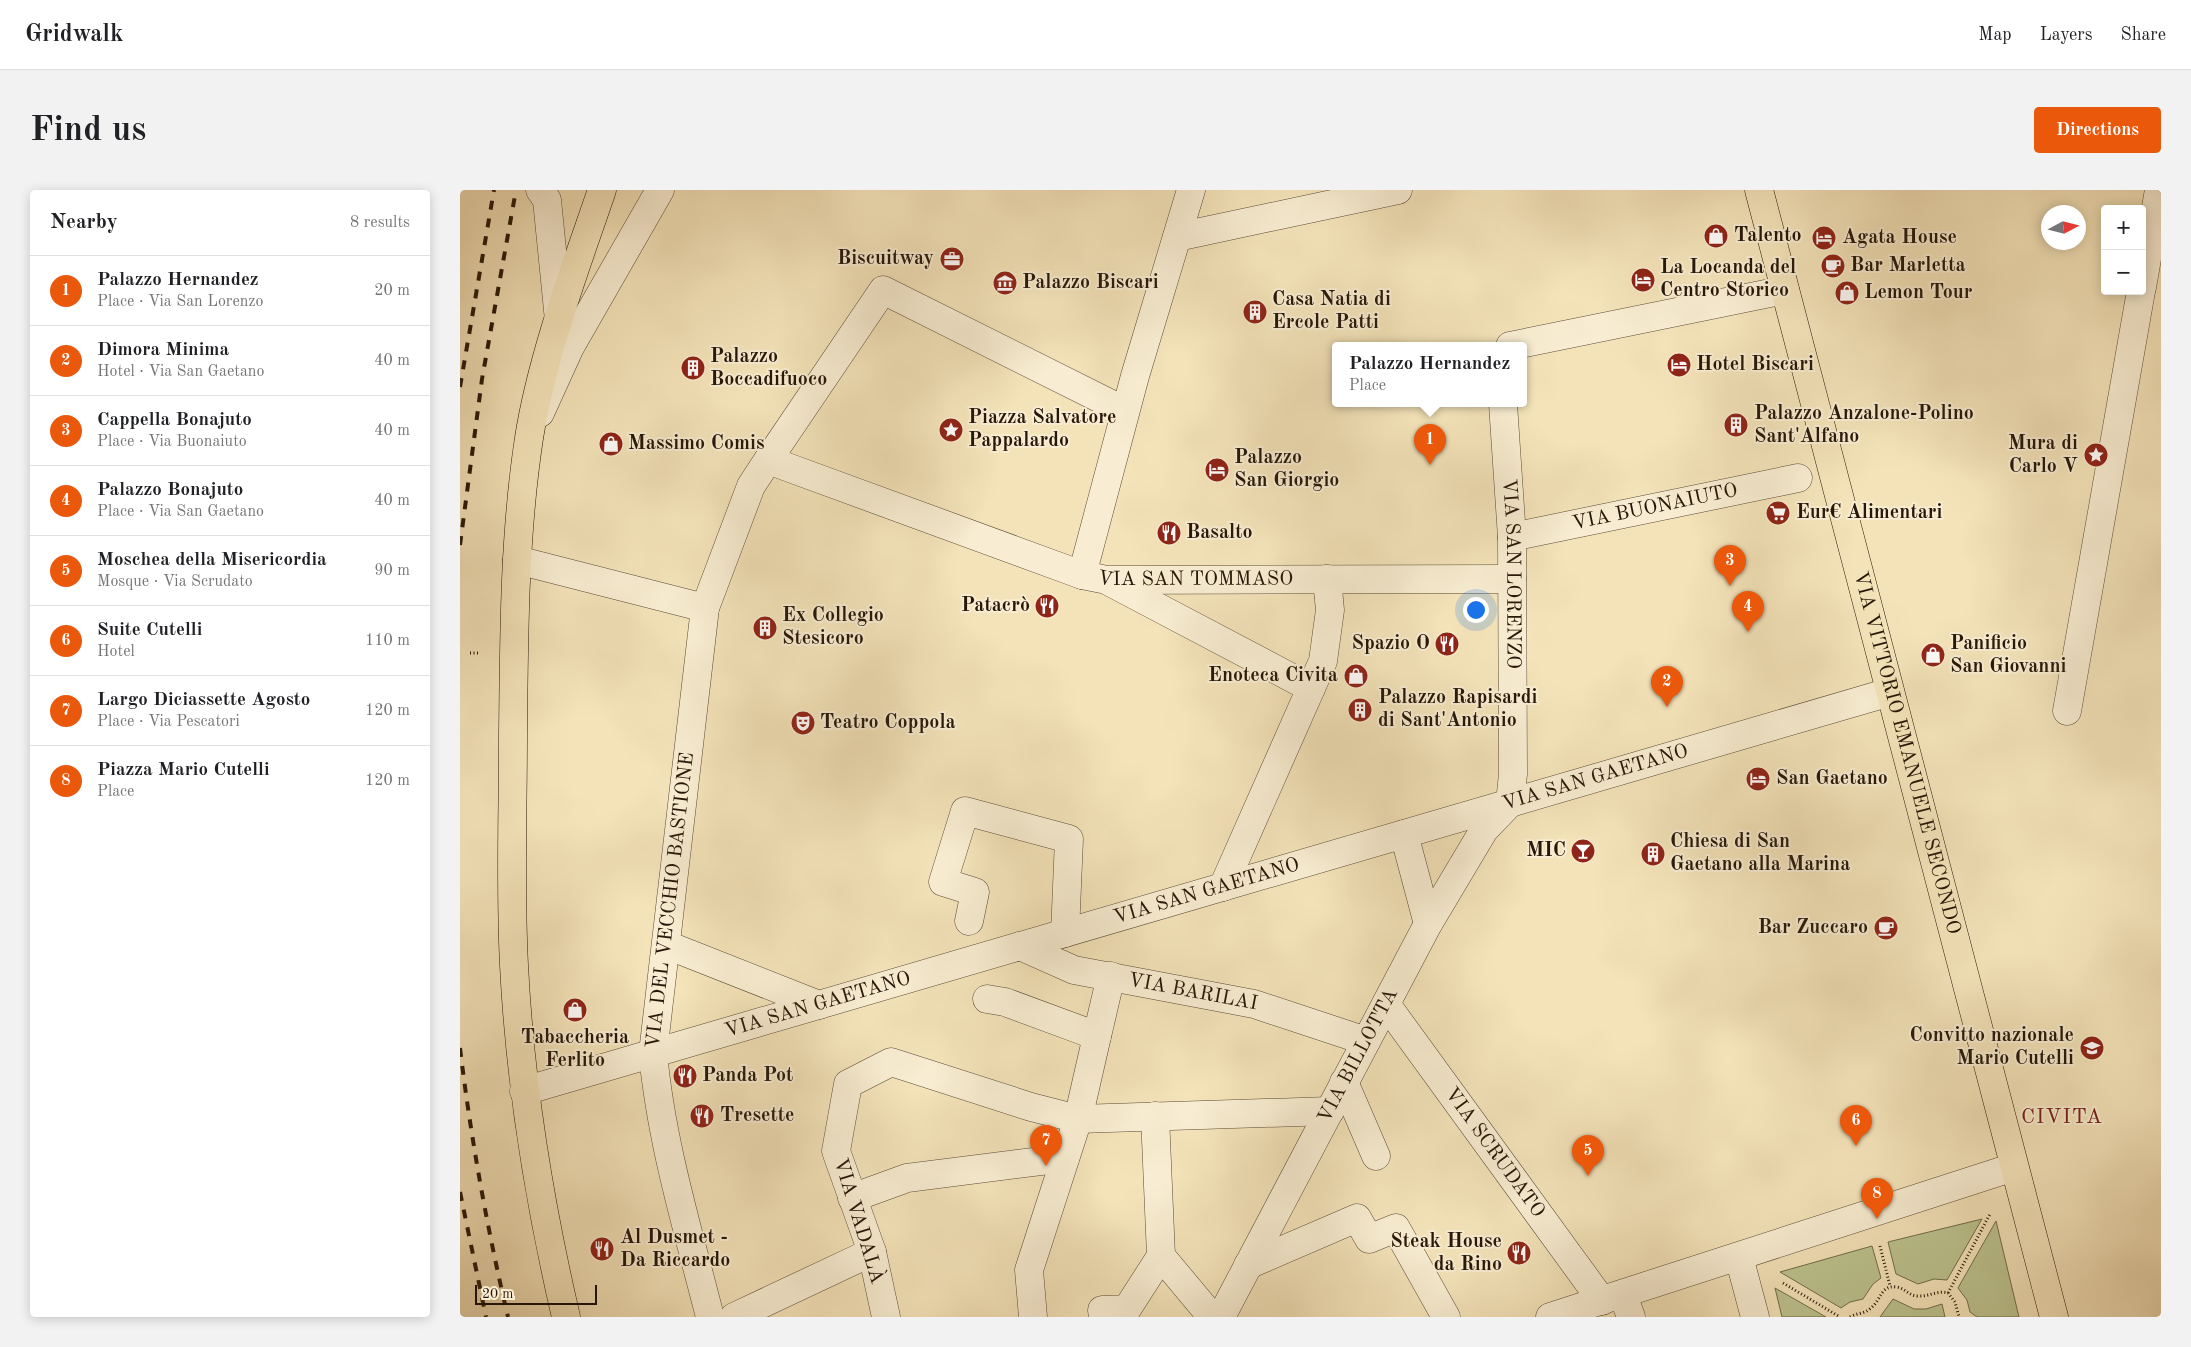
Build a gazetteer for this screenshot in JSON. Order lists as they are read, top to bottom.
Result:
{
  "streets": {
    "main road": ["VIA VITTORIO EMANUELE SECONDO"],
    "street": [
      "VIA BUONAIUTO",
      "VIA SAN LORENZO",
      "VIA SAN TOMMASO",
      "VIA SAN GAETANO",
      "VIA DEL VECCHIO BASTIONE",
      "VIA BARILAI",
      "VIA BILLOTTA",
      "VIA SCRUDATO",
      "VIA VADALÀ"
    ]
  },
  "crossings": [
    ["VIA BUONAIUTO", "VIA SAN LORENZO"],
    ["VIA SAN LORENZO", "VIA SAN TOMMASO"],
    ["VIA SAN LORENZO", "VIA SAN GAETANO"],
    ["VIA SAN LORENZO", "VIA BILLOTTA"],
    ["VIA VITTORIO EMANUELE SECONDO", "VIA SAN GAETANO"],
    ["VIA SAN GAETANO", "VIA DEL VECCHIO BASTIONE"],
    ["VIA SAN GAETANO", "VIA BARILAI"],
    ["VIA SAN GAETANO", "VIA BILLOTTA"],
    ["VIA BARILAI", "VIA BILLOTTA"],
    ["VIA BILLOTTA", "VIA SCRUDATO"]
  ],
  "districts": ["CIVITA"],
  "places": {
    "shop": [
      "Talento",
      "Lemon Tour",
      "Massimo Comis",
      "Panificio San Giovanni",
      "Enoteca Civita",
      "Tabaccheria Ferlito"
    ],
    "hotel": [
      "Agata House",
      "La Locanda del Centro Storico",
      "Hotel Biscari",
      "Palazzo San Giorgio",
      "San Gaetano"
    ],
    "office": ["Biscuitway"],
    "cafe": ["Bar Marletta", "Bar Zuccaro"],
    "museum": ["Palazzo Biscari"],
    "building": [
      "Casa Natia di Ercole Patti",
      "Palazzo Boccadifuoco",
      "Palazzo Anzalone-Polino Sant'Alfano",
      "Ex Collegio Stesicoro",
      "Palazzo Rapisardi di Sant'Antonio",
      "Chiesa di San Gaetano alla Marina"
    ],
    "place": ["Piazza Salvatore Pappalardo", "Mura di Carlo V"],
    "supermarket": ["Eur€ Alimentari"],
    "restaurant": [
      "Basalto",
      "Patacrò",
      "Spazio O",
      "Panda Pot",
      "Tresette",
      "Al Dusmet - Da Riccardo",
      "Steak House da Rino"
    ],
    "theatre": ["Teatro Coppola"],
    "bar": ["MIC"],
    "school or university": ["Convitto nazionale Mario Cutelli"]
  },
  "scale_bar": "20 m",
  "north": "right",
  "page": {
    "header": "Gridwalk",
    "nav": ["Map", "Layers", "Share"],
    "buttons": "Directions",
    "title": "Find us",
    "heading": ["Nearby", "8 results"],
    "map_buttons": ["+", "−"],
    "list": [
      {
        "mark": "1",
        "name": "Palazzo Hernandez",
        "note": "Place · Via San Lorenzo",
        "value": "20 m"
      },
      {
        "mark": "2",
        "name": "Dimora Minima",
        "note": "Hotel · Via San Gaetano",
        "value": "40 m"
      },
      {
        "mark": "3",
        "name": "Cappella Bonajuto",
        "note": "Place · Via Buonaiuto",
        "value": "40 m"
      },
      {
        "mark": "4",
        "name": "Palazzo Bonajuto",
        "note": "Place · Via San Gaetano",
        "value": "40 m"
      },
      {
        "mark": "5",
        "name": "Moschea della Misericordia",
        "note": "Mosque · Via Scrudato",
        "value": "90 m"
      },
      {
        "mark": "6",
        "name": "Suite Cutelli",
        "note": "Hotel",
        "value": "110 m"
      },
      {
        "mark": "7",
        "name": "Largo Diciassette Agosto",
        "note": "Place · Via Pescatori",
        "value": "120 m"
      },
      {
        "mark": "8",
        "name": "Piazza Mario Cutelli",
        "note": "Place",
        "value": "120 m"
      }
    ],
    "popup": ["Palazzo Hernandez", "Place"],
    "pins": [
      "1",
      "3",
      "4",
      "2",
      "6",
      "7",
      "5",
      "8"
    ],
    "scale": "20 m"
  }
}
